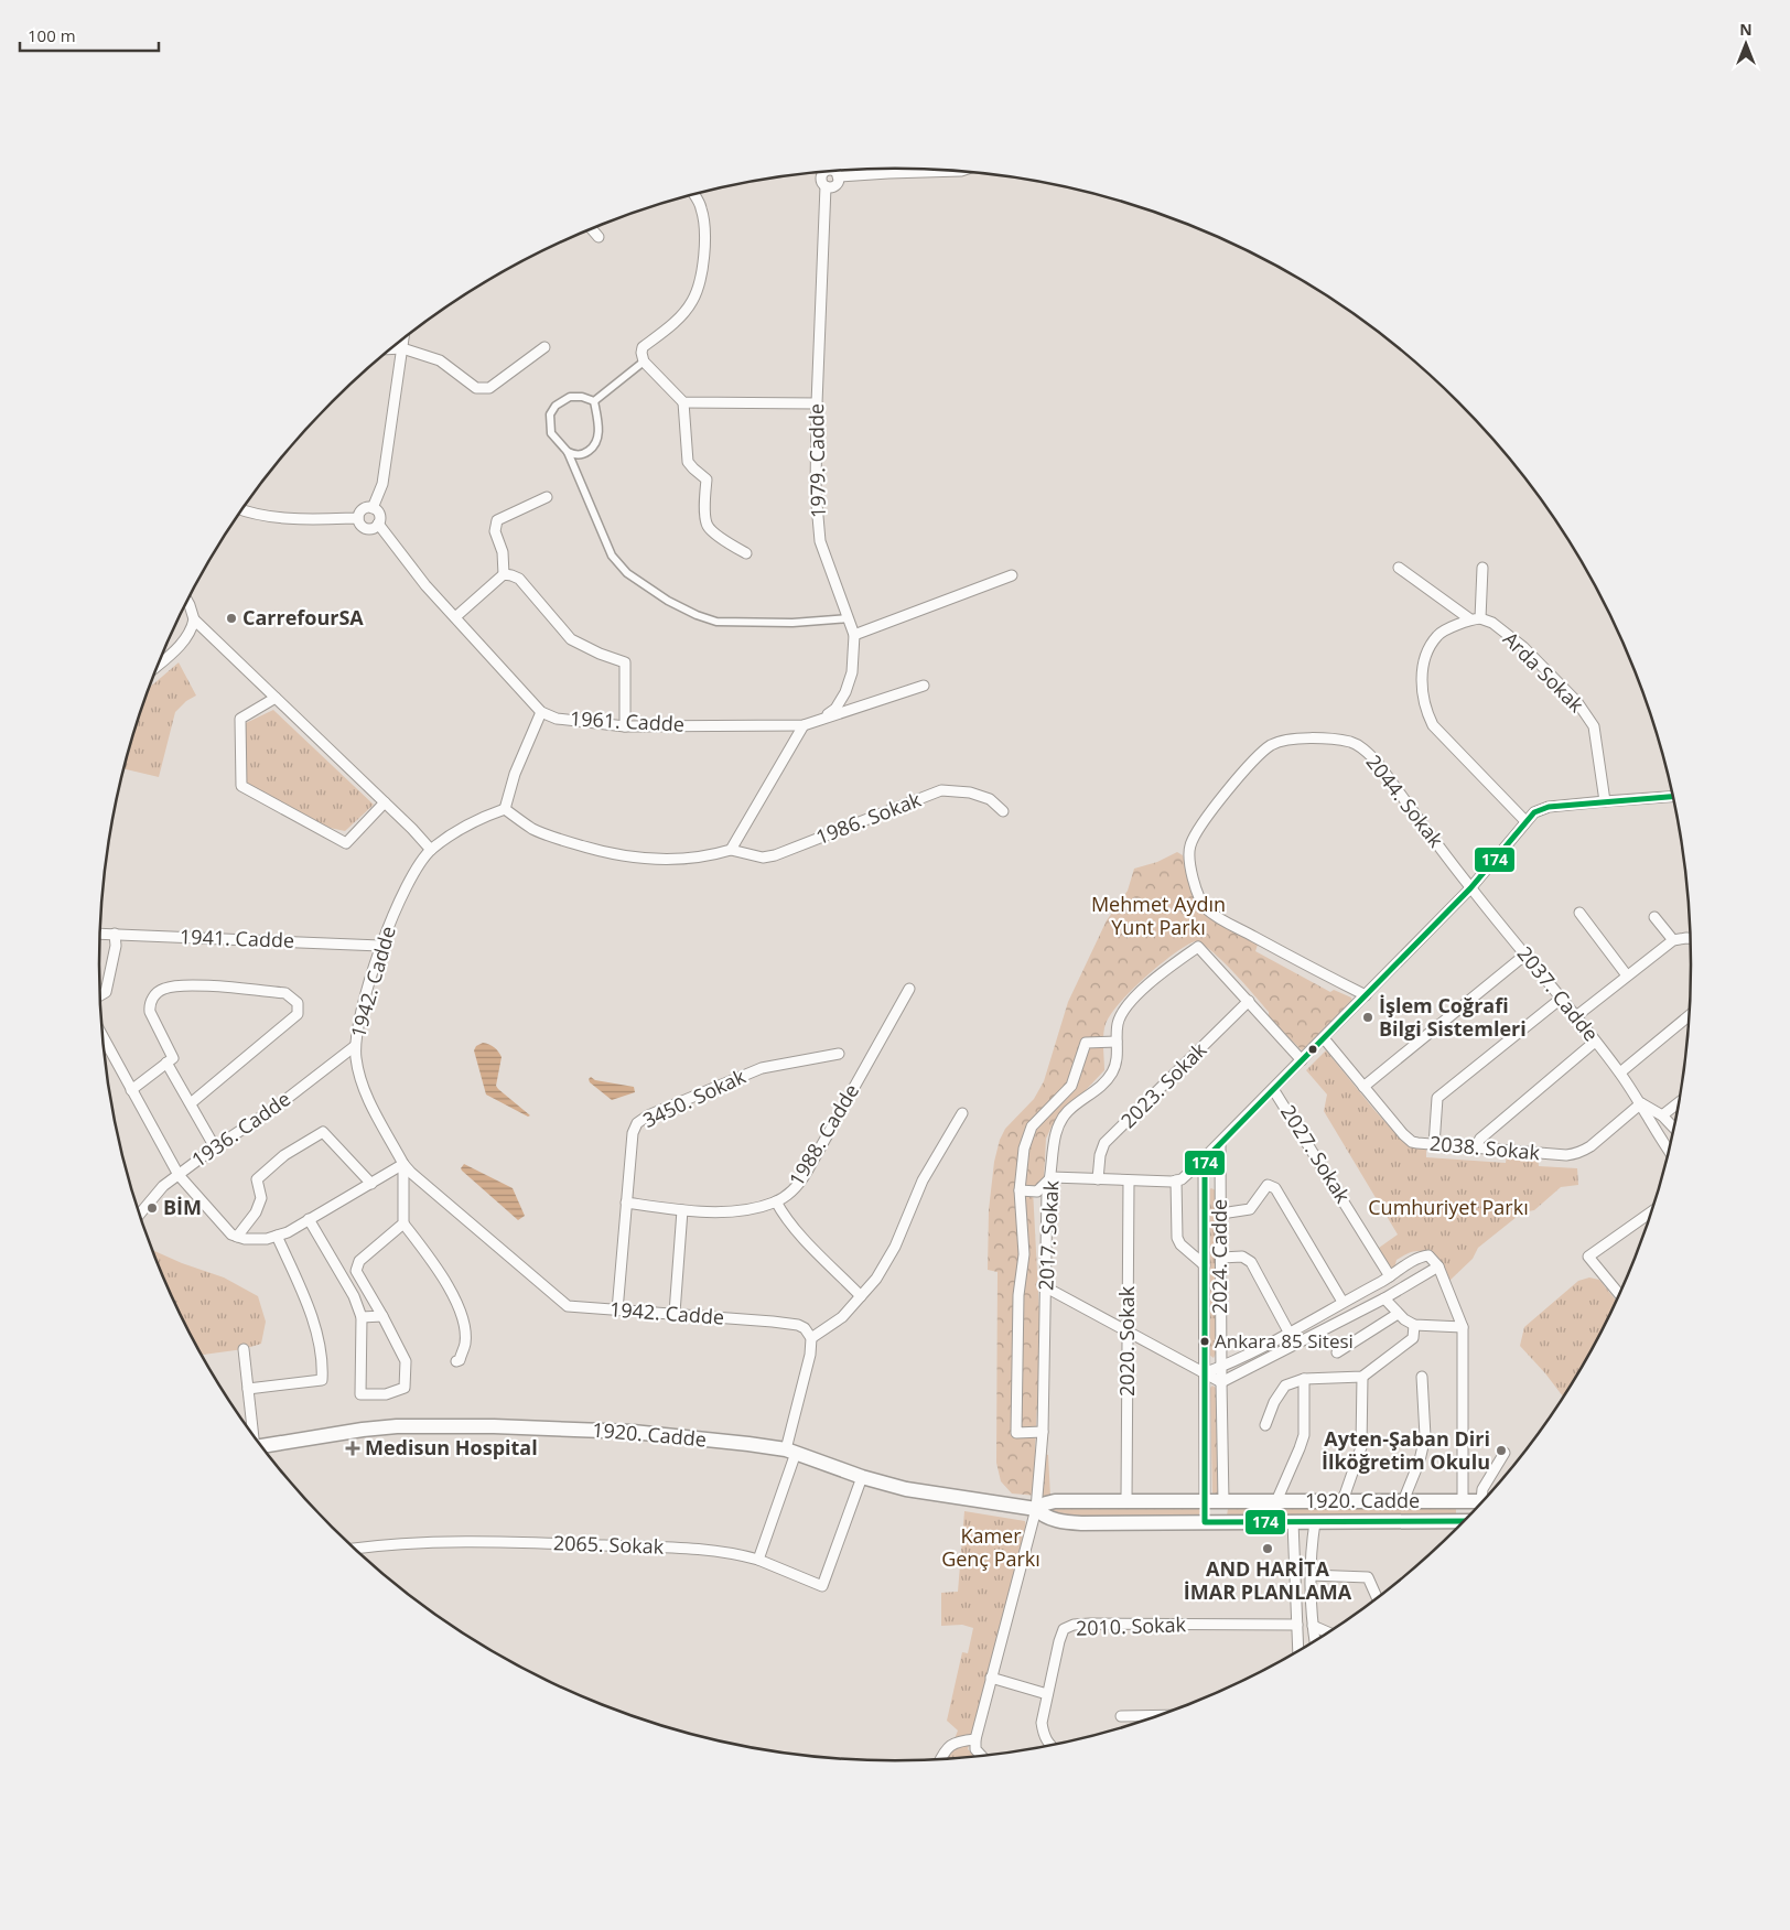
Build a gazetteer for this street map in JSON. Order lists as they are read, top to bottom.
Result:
{
  "streets": {
    "main road": ["1920. Cadde"],
    "street": [
      "1979. Cadde",
      "Arda Sokak",
      "1961. Cadde",
      "2044. Sokak",
      "1986. Sokak",
      "1941. Cadde",
      "1942. Cadde",
      "2037. Cadde",
      "2023. Sokak",
      "3450. Sokak",
      "1936. Cadde",
      "1988. Cadde",
      "2038. Sokak",
      "2027. Sokak",
      "2017. Sokak",
      "2024. Cadde",
      "2020. Sokak",
      "2065. Sokak",
      "2010. Sokak"
    ]
  },
  "crossings": [
    ["1979. Cadde", "1961. Cadde"],
    ["2044. Sokak", "2037. Cadde"],
    ["1941. Cadde", "1942. Cadde"],
    ["1942. Cadde", "3450. Sokak"],
    ["1942. Cadde", "1936. Cadde"],
    ["2037. Cadde", "2038. Sokak"],
    ["2023. Sokak", "2017. Sokak"],
    ["3450. Sokak", "1988. Cadde"],
    ["2017. Sokak", "1920. Cadde"],
    ["2024. Cadde", "1920. Cadde"],
    ["2020. Sokak", "1920. Cadde"],
    ["1920. Cadde", "2065. Sokak"]
  ],
  "parks": ["Mehmet Aydın Yunt Parkı", "Cumhuriyet Parkı", "Kamer Genç Parkı"],
  "places": {
    "other": [
      "CarrefourSA",
      "İşlem Coğrafi Bilgi Sistemleri",
      "BİM",
      "Ankara 85 Sitesi",
      "Ayten-Şaban Diri İlköğretim Okulu",
      "AND HARİTA İMAR PLANLAMA"
    ],
    "health": ["Medisun Hospital"]
  },
  "lines": ["transit line 174"],
  "scale_bar": "100 m",
  "north": "top"
}
